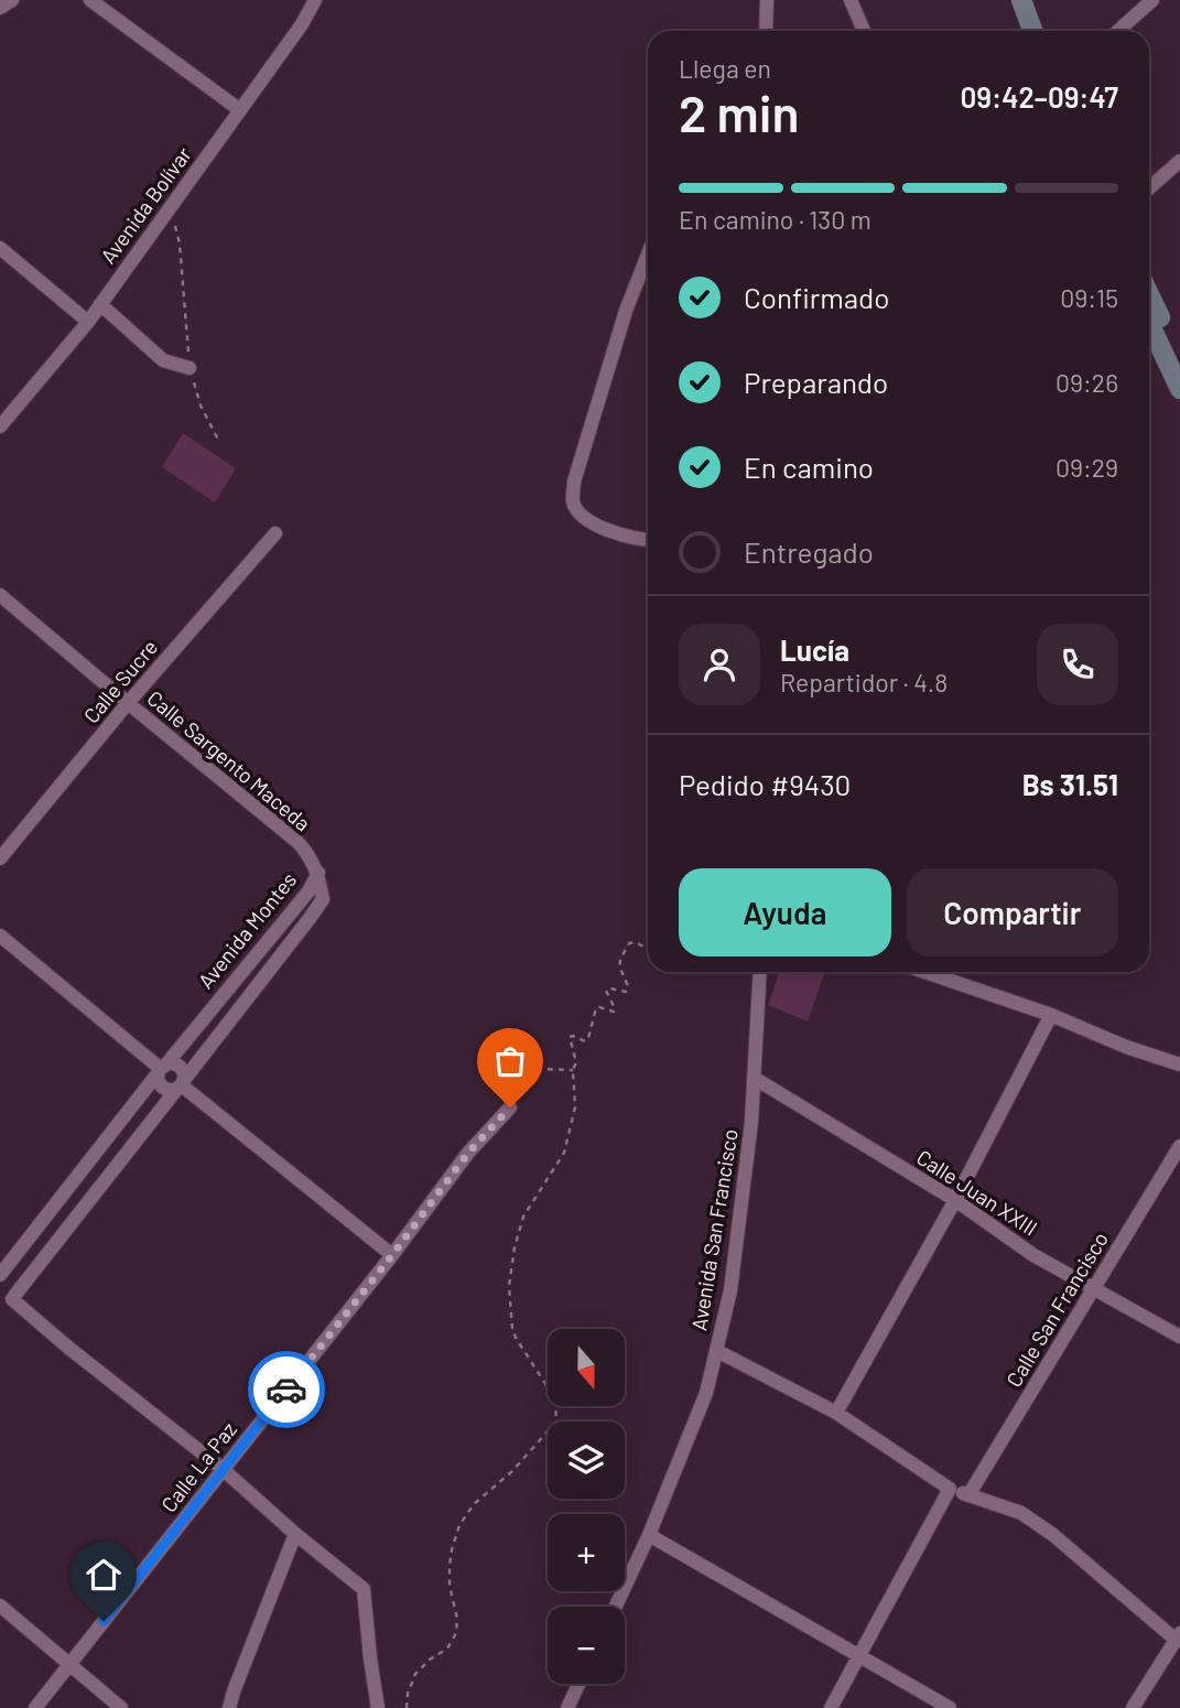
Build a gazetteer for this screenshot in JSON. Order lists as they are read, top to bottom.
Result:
{
  "streets": {
    "street": [
      "Avenida Bolívar",
      "Calle Sucre",
      "Calle Sargento Maceda",
      "Avenida Montes",
      "Calle Juan XXIII",
      "Avenida San Francisco",
      "Calle San Francisco",
      "Calle La Paz"
    ]
  },
  "crossings": [
    ["Calle Sucre", "Calle Sargento Maceda"],
    ["Calle Sargento Maceda", "Avenida Montes"],
    ["Calle Juan XXIII", "Avenida San Francisco"],
    ["Calle Juan XXIII", "Calle San Francisco"]
  ],
  "north": "bottom",
  "page": {
    "heading": ["2 min", "Llega en", "09:42–09:47"],
    "panel": [
      "Lucía",
      "Repartidor · 4.8",
      "Pedido #9430",
      "Bs 31.51"
    ],
    "bar": "En camino · 130 m",
    "list": [
      ["Confirmado", "09:15"],
      ["Preparando", "09:26"],
      ["En camino", "09:29"],
      "Entregado"
    ],
    "buttons": ["Ayuda", "Compartir"],
    "map_buttons": ["+", "−"]
  }
}
